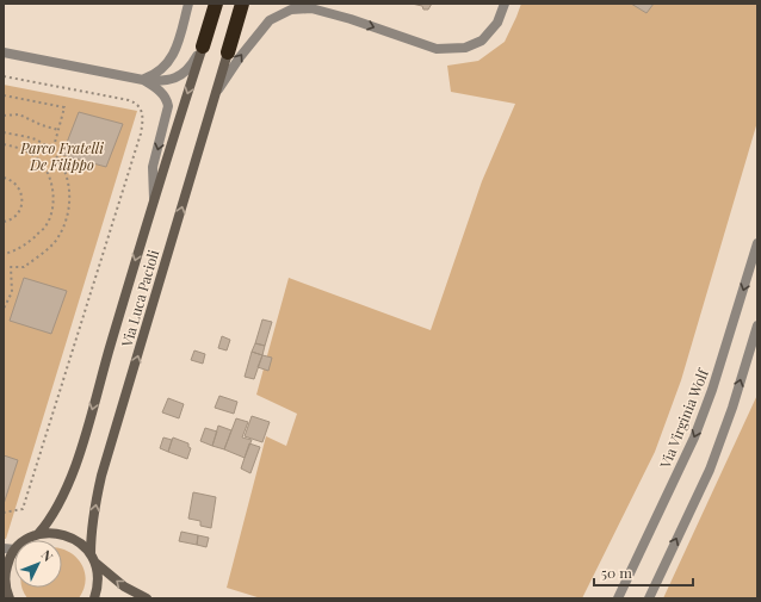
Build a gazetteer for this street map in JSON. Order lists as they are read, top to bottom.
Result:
{
  "streets": {
    "main road": ["Via Luca Pacioli"],
    "street": ["Via Virginia Wolf"]
  },
  "parks": ["Parco Fratelli De Filippo"],
  "scale_bar": "50 m",
  "north": "top right"
}
